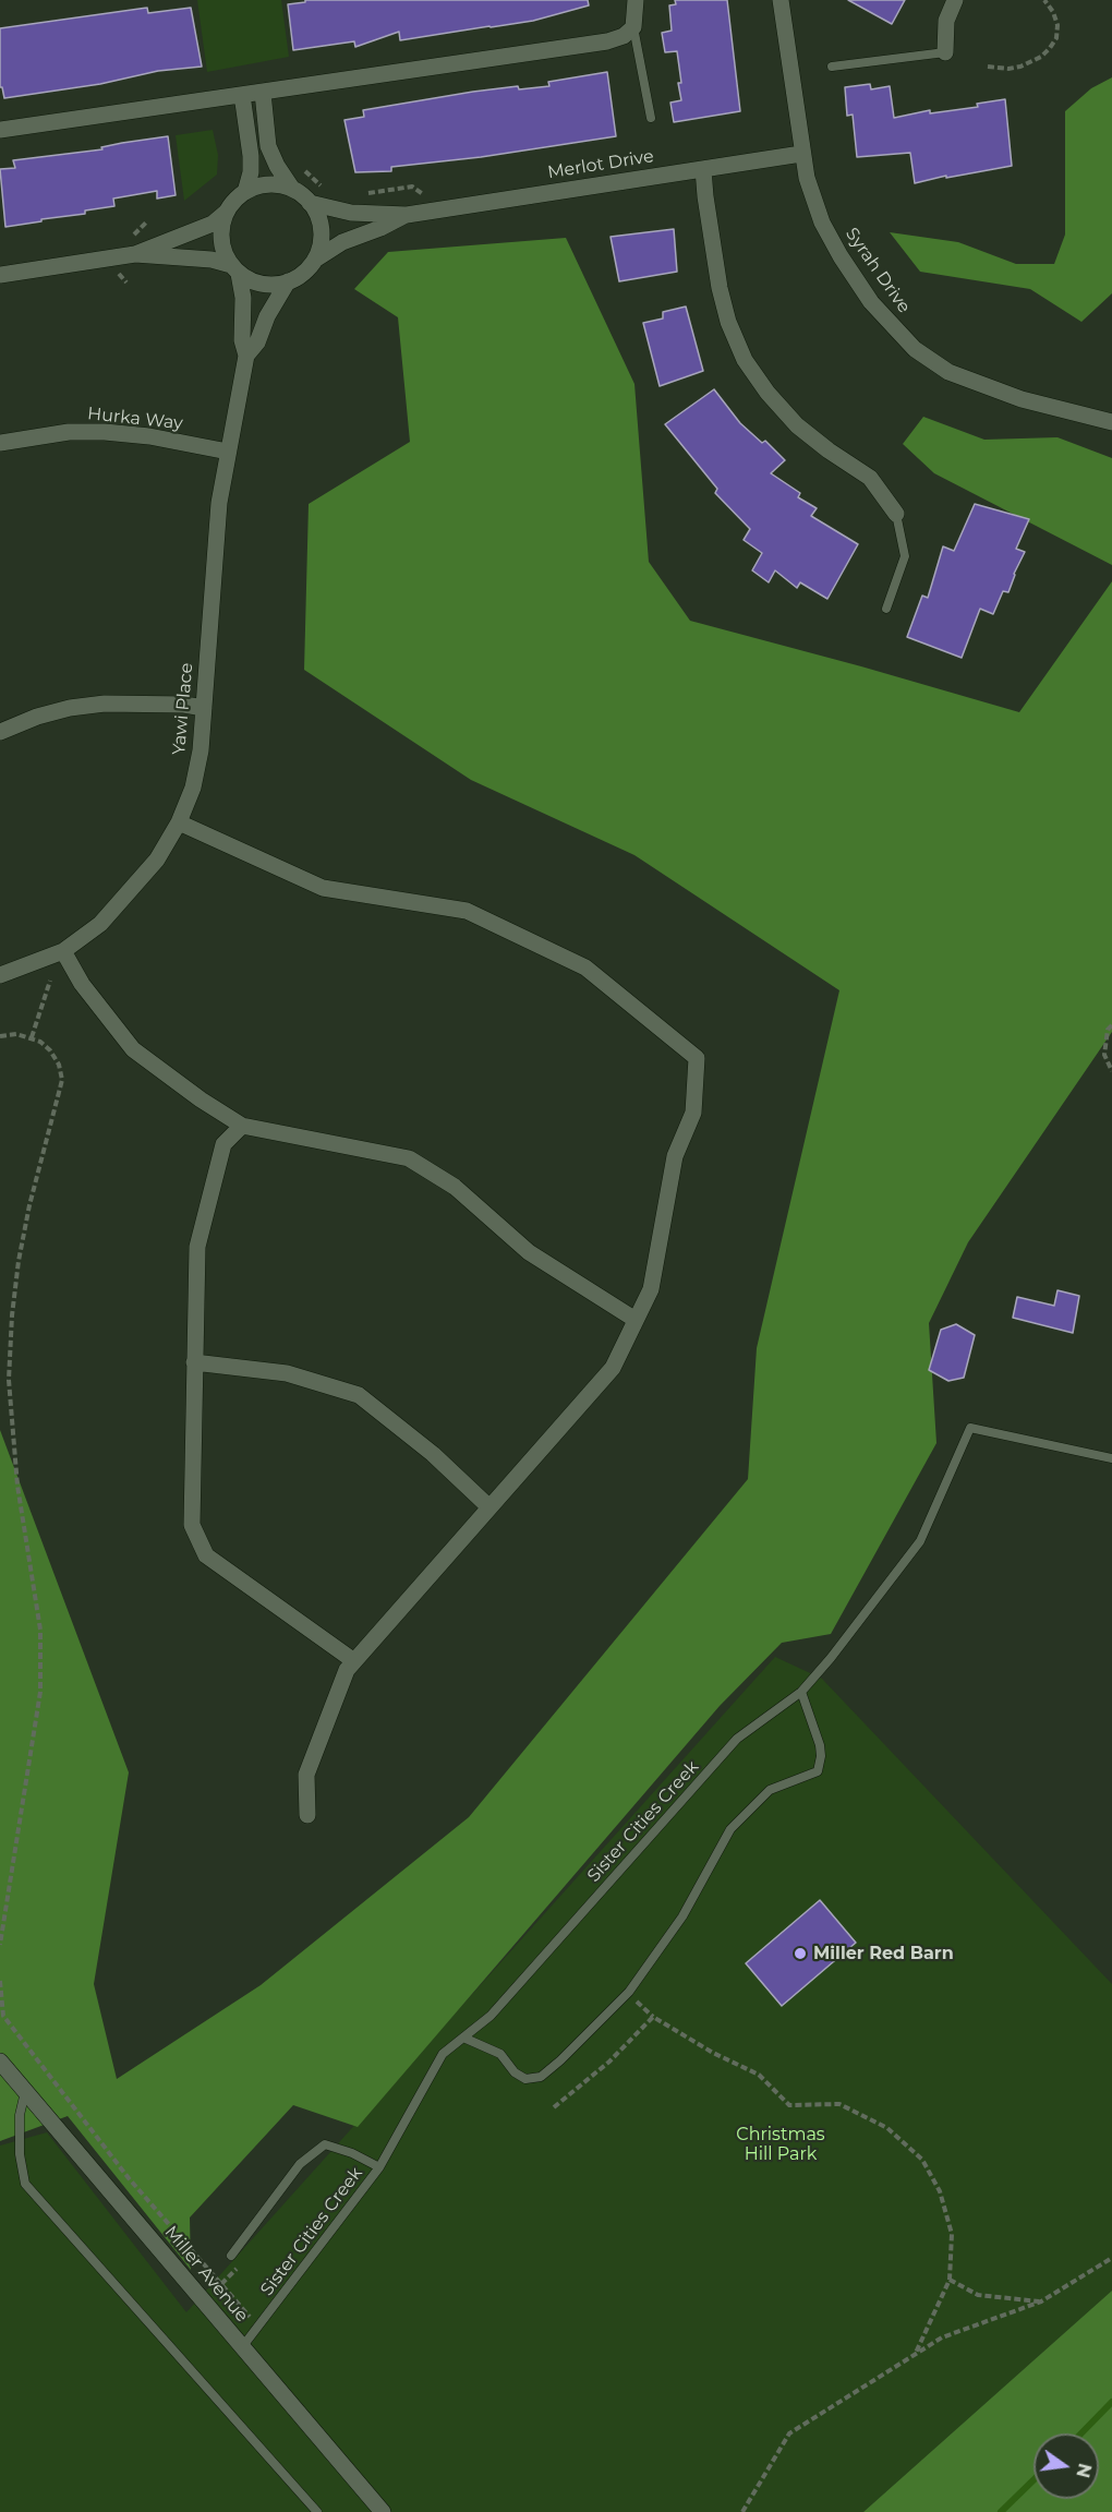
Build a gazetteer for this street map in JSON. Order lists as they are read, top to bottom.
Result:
{
  "streets": {
    "street": [
      "Merlot Drive",
      "Syrah Drive",
      "Hurka Way",
      "Yawi Place",
      "Miller Avenue"
    ],
    "lane": ["Sister Cities Creek"]
  },
  "crossings": [
    ["Merlot Drive", "Syrah Drive"],
    ["Hurka Way", "Yawi Place"],
    ["Sister Cities Creek", "Miller Avenue"]
  ],
  "parks": ["Christmas Hill Park"],
  "places": ["Miller Red Barn"],
  "north": "right"
}
